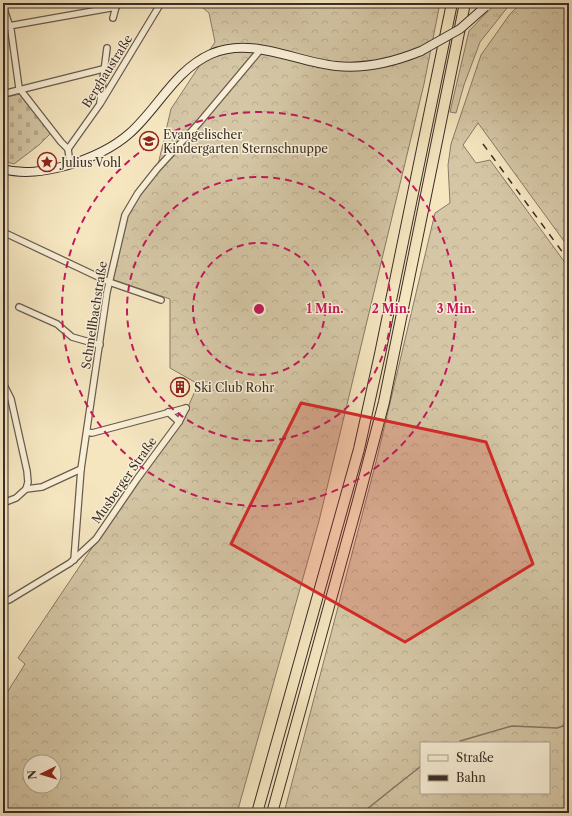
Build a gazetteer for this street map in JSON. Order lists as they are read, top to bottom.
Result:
{
  "streets": {
    "street": ["Berghaustraße", "Schmellbachstraße", "Musberger Straße"]
  },
  "crossings": [
    ["Schmellbachstraße", "Musberger Straße"]
  ],
  "places": {
    "school or university": ["Evangelischer Kindergarten Sternschnuppe"],
    "place": ["Julius Vohl"],
    "building": ["Ski Club Rohr"]
  },
  "legend": ["Straße", "Bahn"],
  "north": "left",
  "rings": ["1 Min.", "2 Min.", "3 Min."]
}
